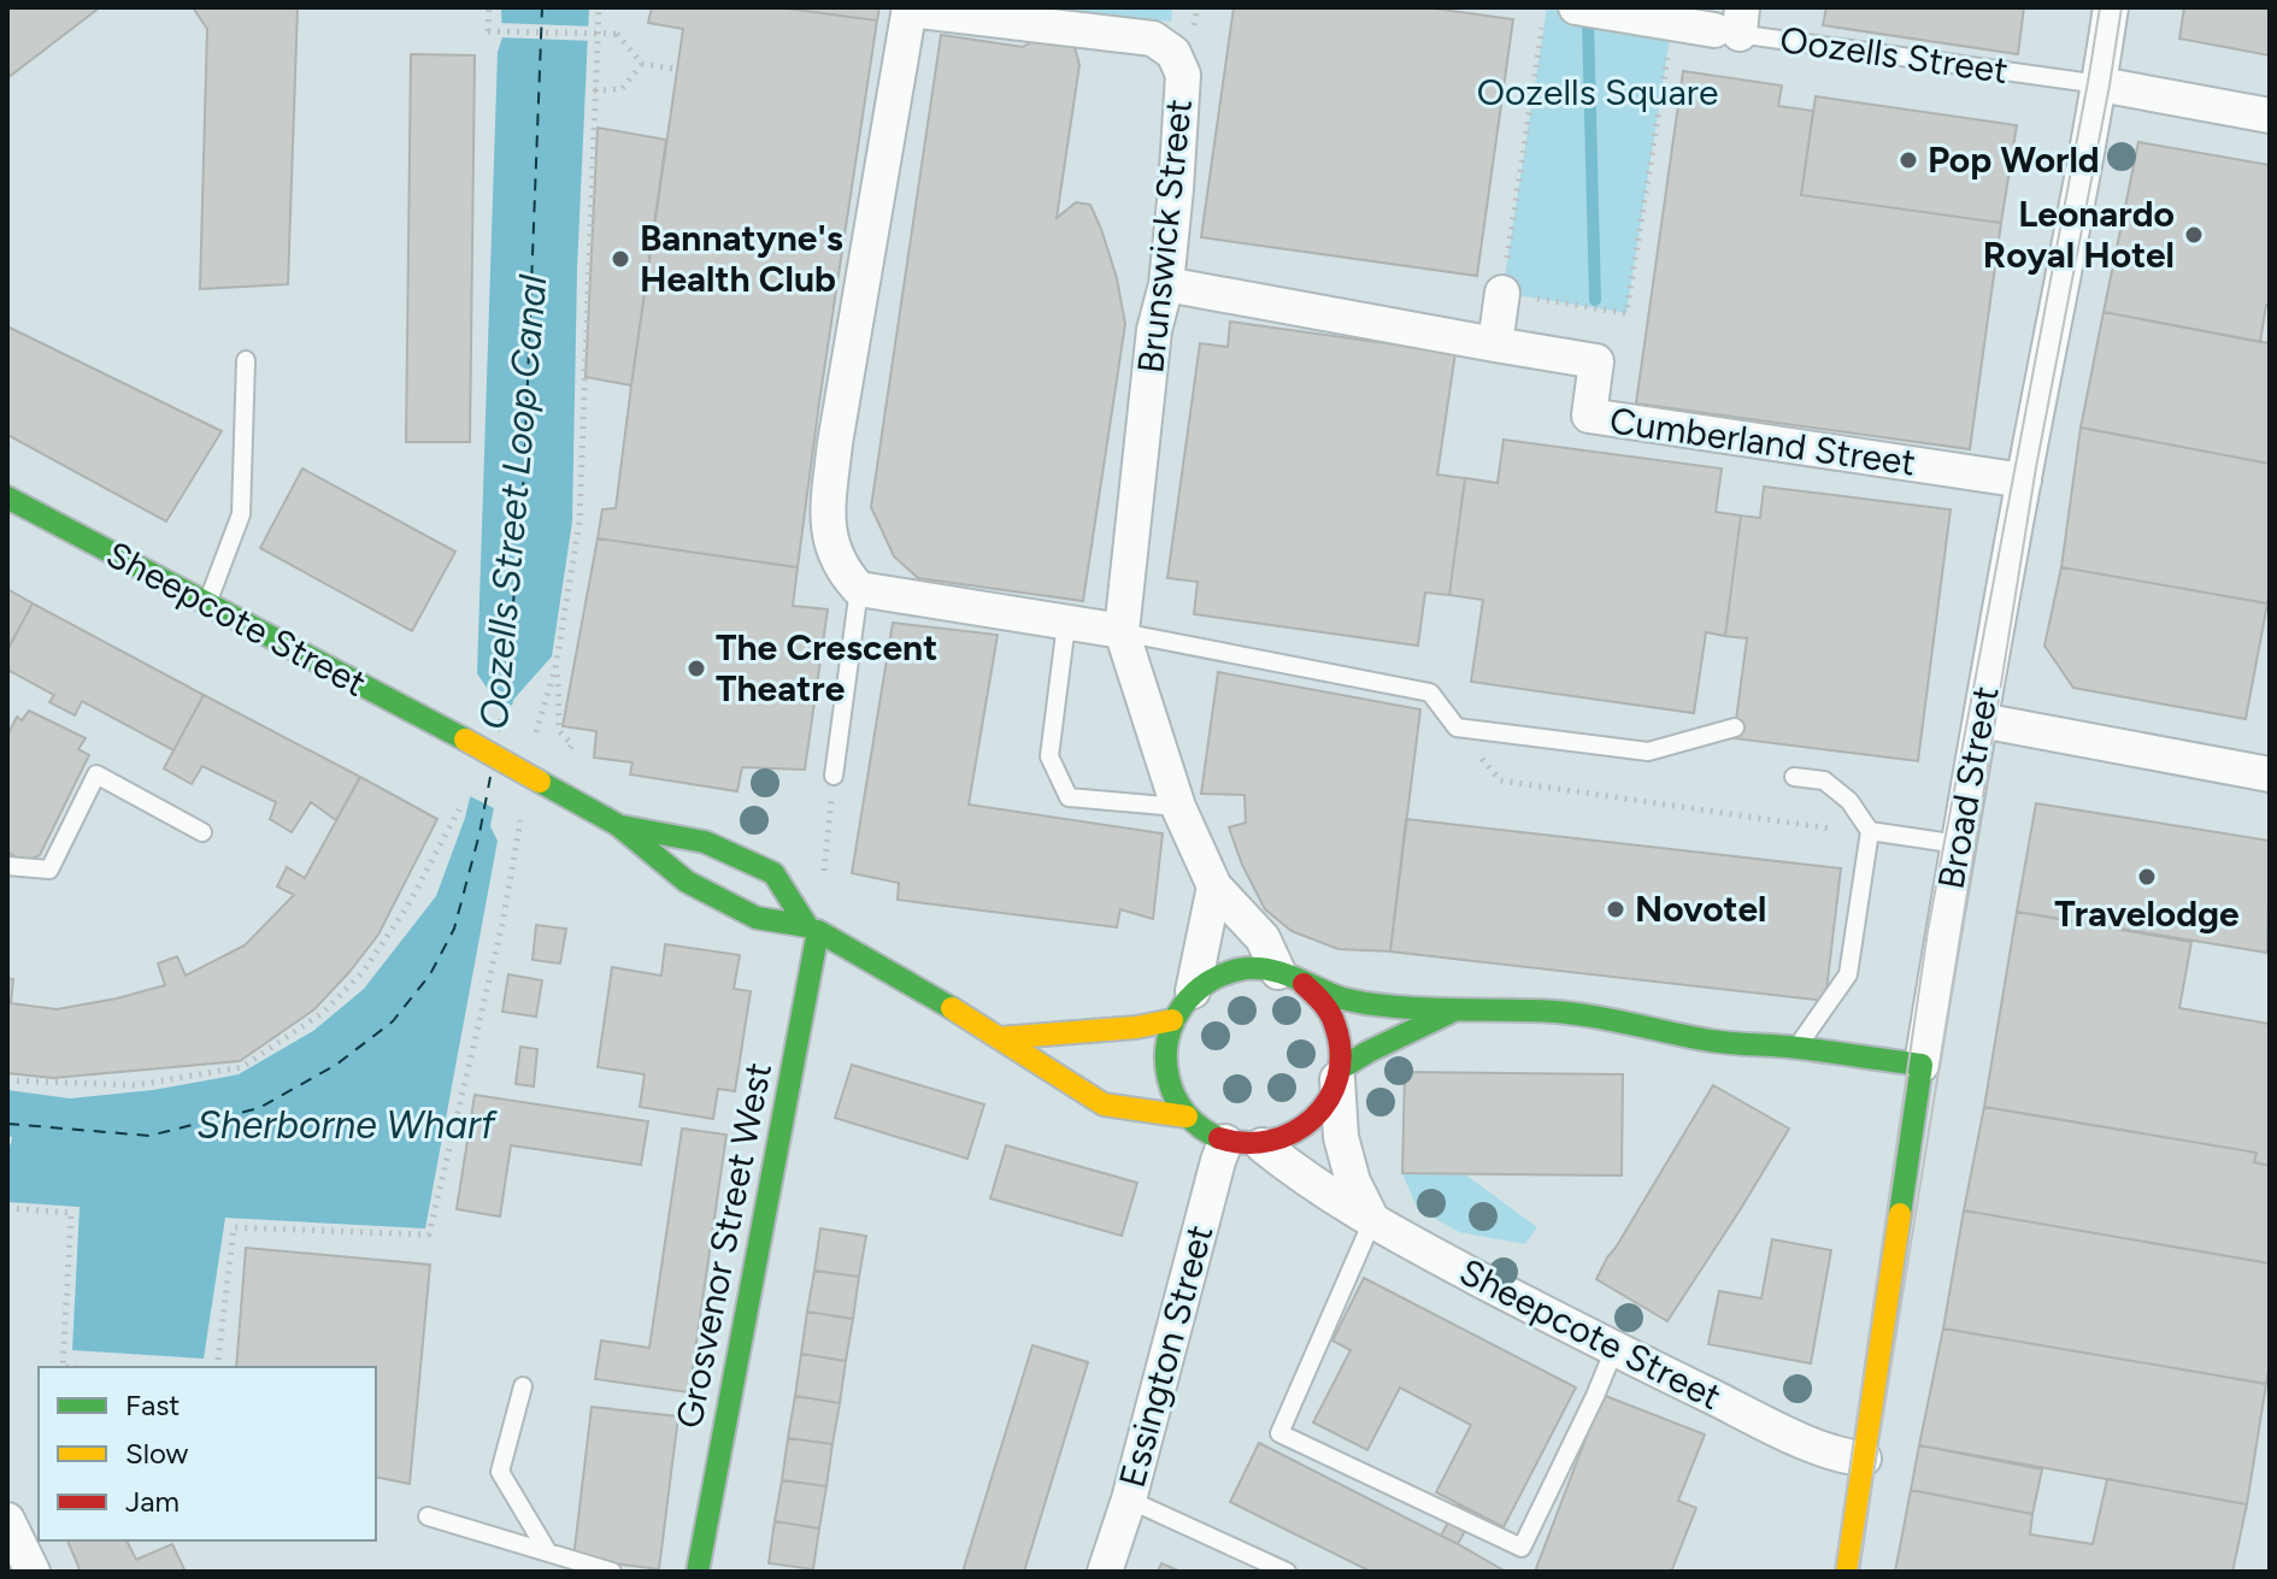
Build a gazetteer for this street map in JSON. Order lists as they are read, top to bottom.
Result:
{
  "streets": {
    "street": [
      "Oozells Street",
      "Brunswick Street",
      "Cumberland Street",
      "Sheepcote Street",
      "Broad Street",
      "Grosvenor Street West",
      "Essington Street"
    ]
  },
  "crossings": [
    ["Oozells Street", "Broad Street"],
    ["Brunswick Street", "Cumberland Street"],
    ["Cumberland Street", "Broad Street"],
    ["Sheepcote Street", "Broad Street"],
    ["Sheepcote Street", "Essington Street"]
  ],
  "water": ["Oozells Street Loop Canal", "Sherborne Wharf"],
  "parks": ["Oozells Square"],
  "places": [
    "Pop World",
    "Leonardo Royal Hotel",
    "Bannatyne's Health Club",
    "The Crescent Theatre",
    "Travelodge",
    "Novotel"
  ],
  "legend": ["Fast", "Slow", "Jam"]
}
